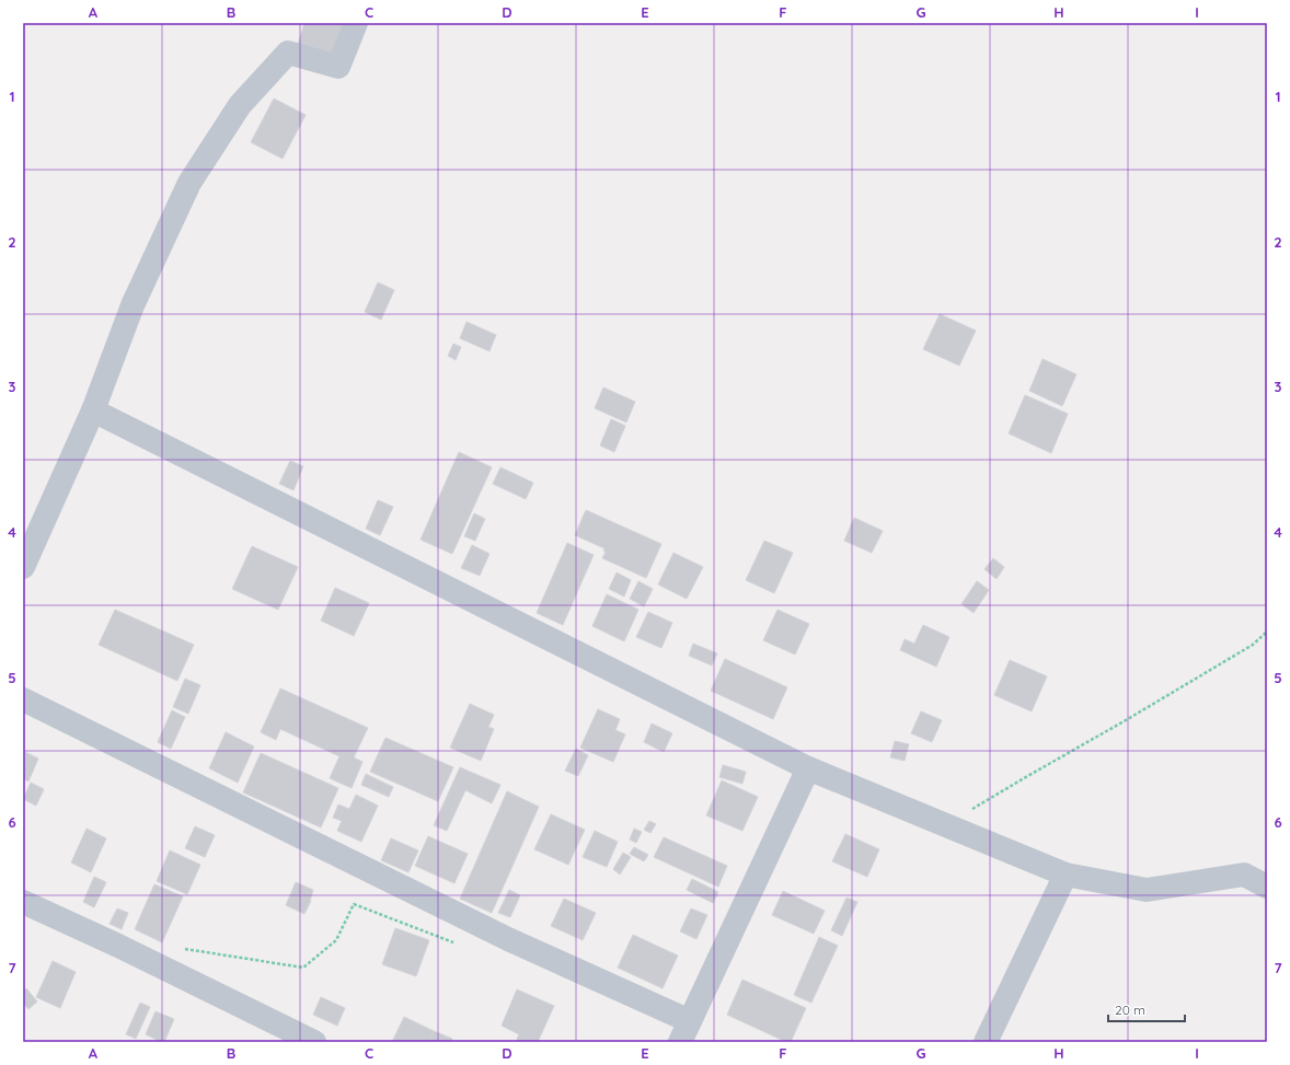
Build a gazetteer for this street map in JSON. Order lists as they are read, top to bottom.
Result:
{
  "scale_bar": "20 m",
  "grid": {
    "columns": [
      "A",
      "B",
      "C",
      "D",
      "E",
      "F",
      "G",
      "H",
      "I"
    ],
    "rows": [
      "1",
      "2",
      "3",
      "4",
      "5",
      "6",
      "7"
    ]
  }
}
